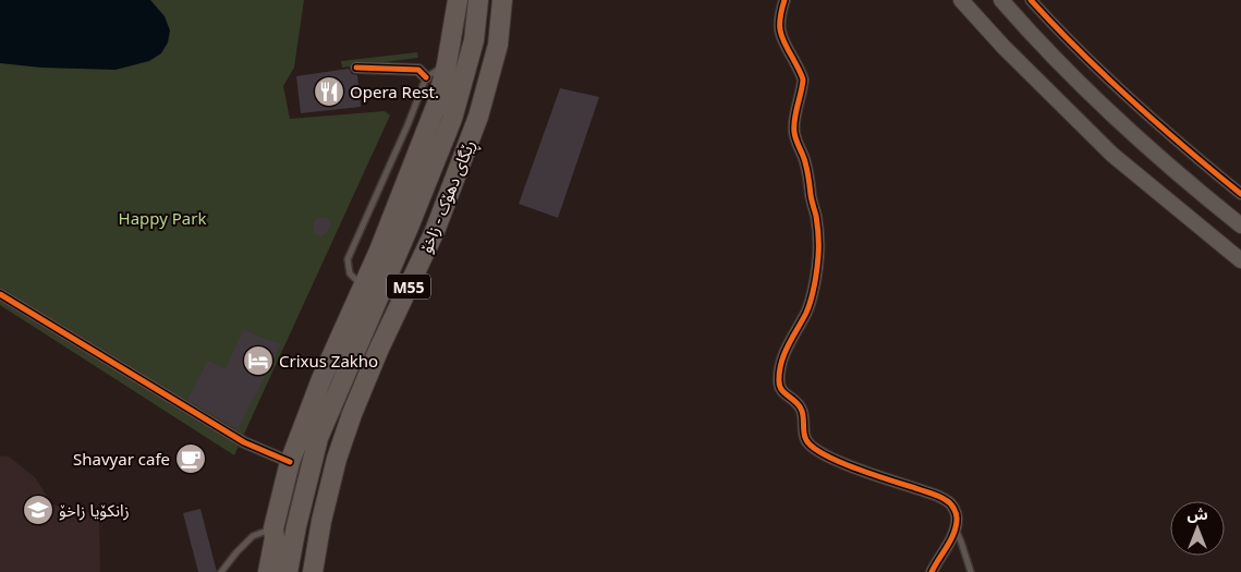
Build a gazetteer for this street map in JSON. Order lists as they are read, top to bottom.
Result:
{
  "streets": {
    "highway": ["ڕێگای دهۆک - زاخۆ", "M55"]
  },
  "parks": ["Happy Park"],
  "places": {
    "restaurant": ["Opera Rest."],
    "hotel": ["Crixus Zakho"],
    "cafe": ["Shavyar cafe"],
    "school or university": ["زانکۆیا زاخۆ"]
  },
  "north": "top"
}
